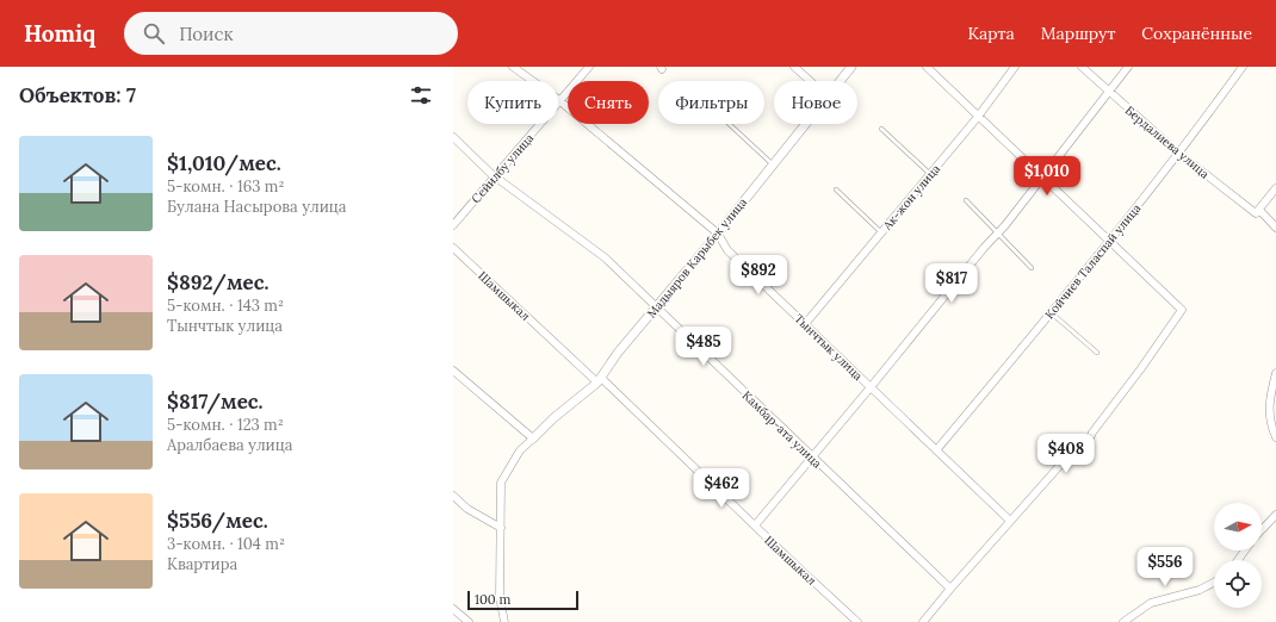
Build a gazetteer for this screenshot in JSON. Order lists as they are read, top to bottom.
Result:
{
  "streets": {
    "street": [
      "Бердалиева улица",
      "Сейилбу улица",
      "Ак-жон улица",
      "Мадыяров Карыбек улица",
      "Койчиев Таласпай улица",
      "Шамшыкал",
      "Тынчтык улица",
      "Камбар-ата улица"
    ]
  },
  "crossings": [
    ["Бердалиева улица", "Койчиев Таласпай улица"],
    ["Сейилбу улица", "Тынчтык улица"],
    ["Сейилбу улица", "Камбар-ата улица"],
    ["Ак-жон улица", "Тынчтык улица"],
    ["Мадыяров Карыбек улица", "Шамшыкал"],
    ["Мадыяров Карыбек улица", "Тынчтык улица"],
    ["Мадыяров Карыбек улица", "Камбар-ата улица"],
    ["Койчиев Таласпай улица", "Тынчтык улица"]
  ],
  "scale_bar": "100 m",
  "north": "right",
  "page": {
    "header": "Homiq",
    "search": "Поиск",
    "nav": ["Карта", "Маршрут", "Сохранённые"],
    "heading": "Объектов: 7",
    "chip": [
      "Купить",
      "Снять",
      "Фильтры",
      "Новое"
    ],
    "list": [
      {
        "name": "$1,010/мес.",
        "note": "5-комн. · 163 m² · Булана Насырова улица"
      },
      {
        "name": "$892/мес.",
        "note": "5-комн. · 143 m² · Тынчтык улица"
      },
      {
        "name": "$817/мес.",
        "note": "5-комн. · 123 m² · Аралбаева улица"
      },
      {
        "name": "$556/мес.",
        "note": "3-комн. · 104 m² · Квартира"
      }
    ],
    "price": [
      "$1,010",
      "$892",
      "$817",
      "$485",
      "$408",
      "$462",
      "$556"
    ],
    "scale": "100 m"
  }
}
